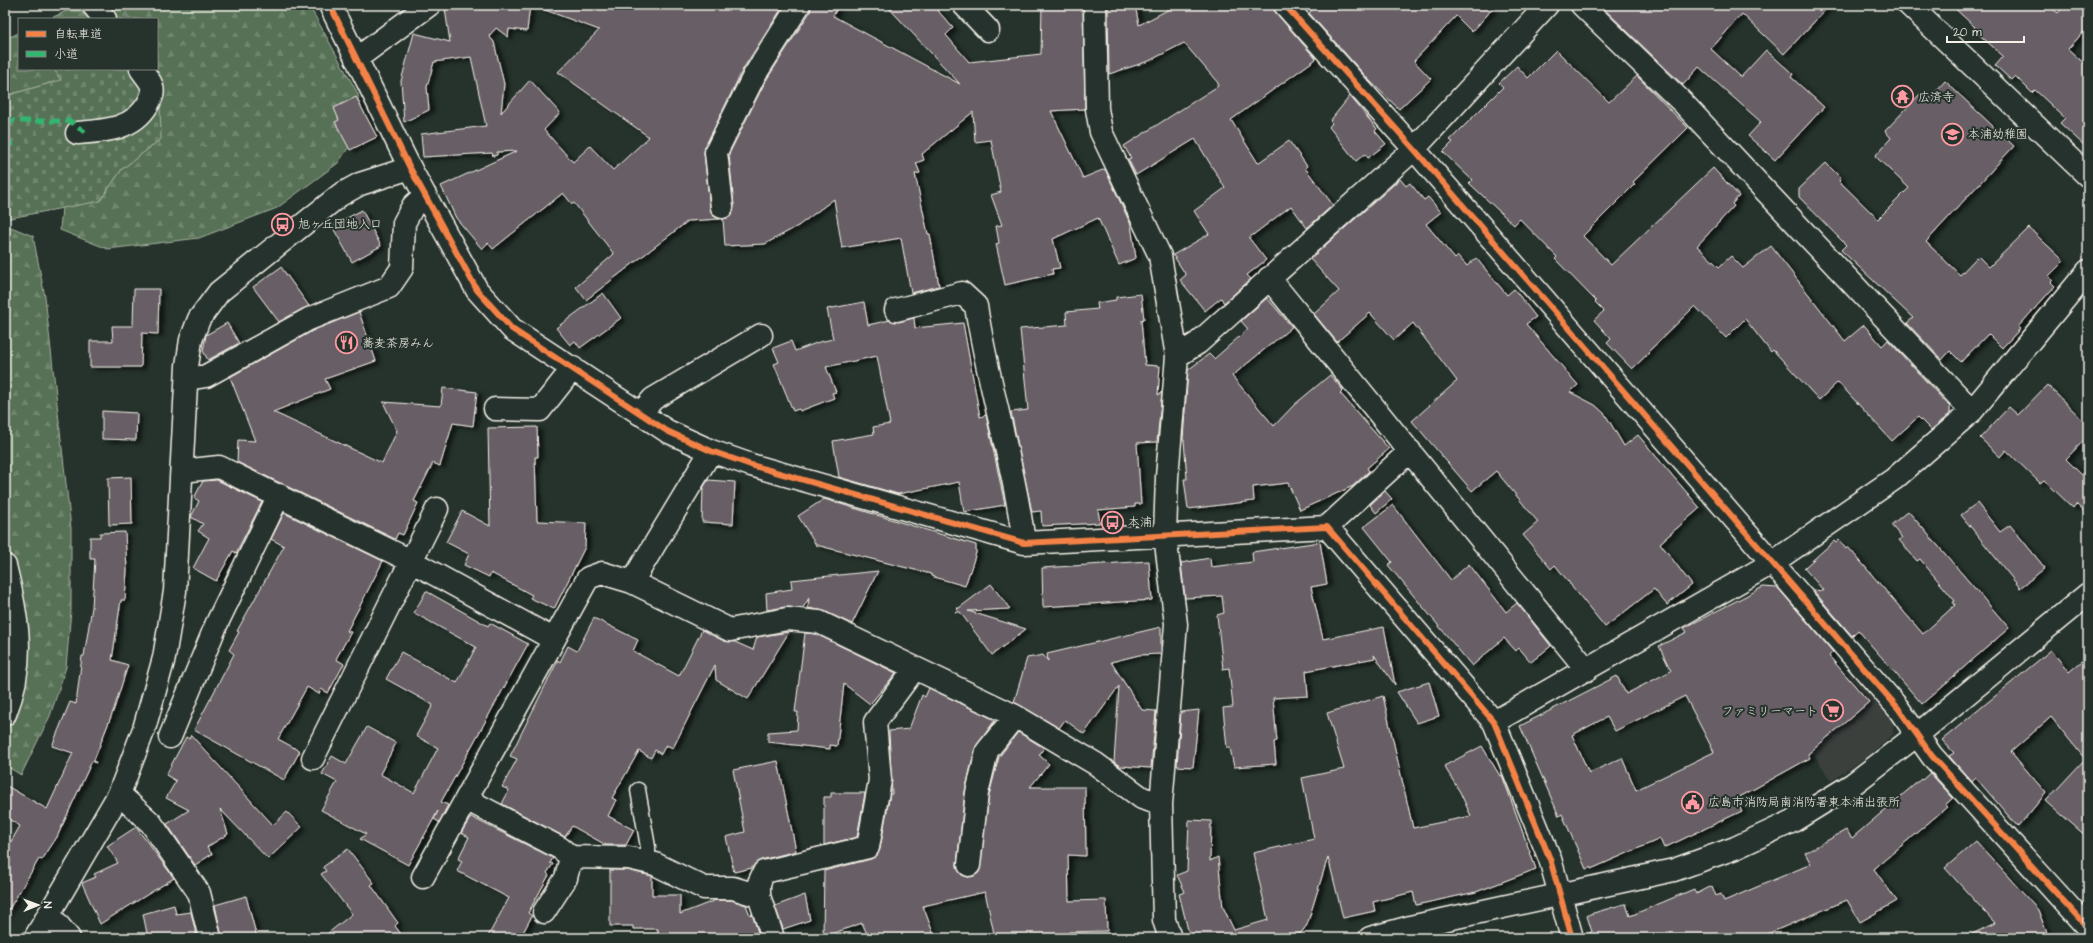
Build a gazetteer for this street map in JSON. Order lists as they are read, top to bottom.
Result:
{
  "places": {
    "temple": ["広済寺"],
    "school or university": ["本浦幼稚園"],
    "bus stop": ["旭ヶ丘団地入口", "本浦"],
    "restaurant": ["蕎麦茶房みん"],
    "supermarket": ["ファミリーマート"],
    "public building": ["広島市消防局南消防署東本浦出張所"]
  },
  "legend": ["自転車道", "小道"],
  "scale_bar": "20 m",
  "north": "right"
}
